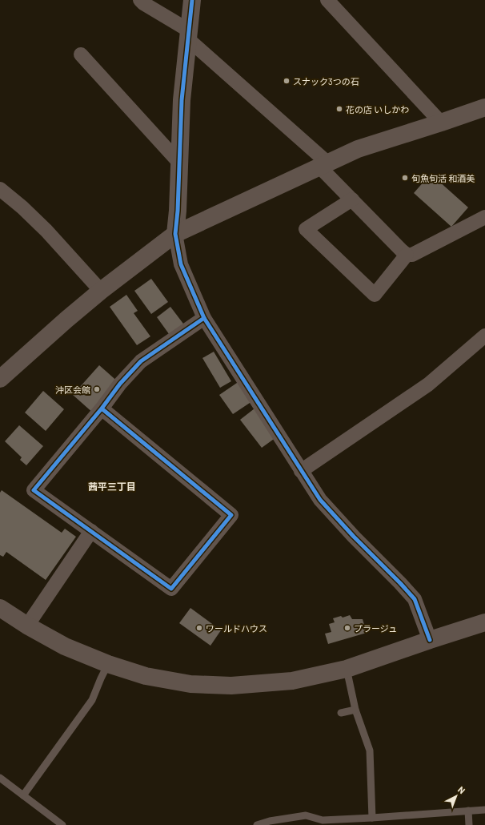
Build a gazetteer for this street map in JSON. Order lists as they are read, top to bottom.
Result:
{
  "districts": ["茜平三丁目"],
  "places": [
    "スナック3つの石",
    "花の店 いしかわ",
    "旬魚旬活 和酒美",
    "沖区会館",
    "ワールドハウス",
    "プラージュ"
  ],
  "north": "top right"
}
